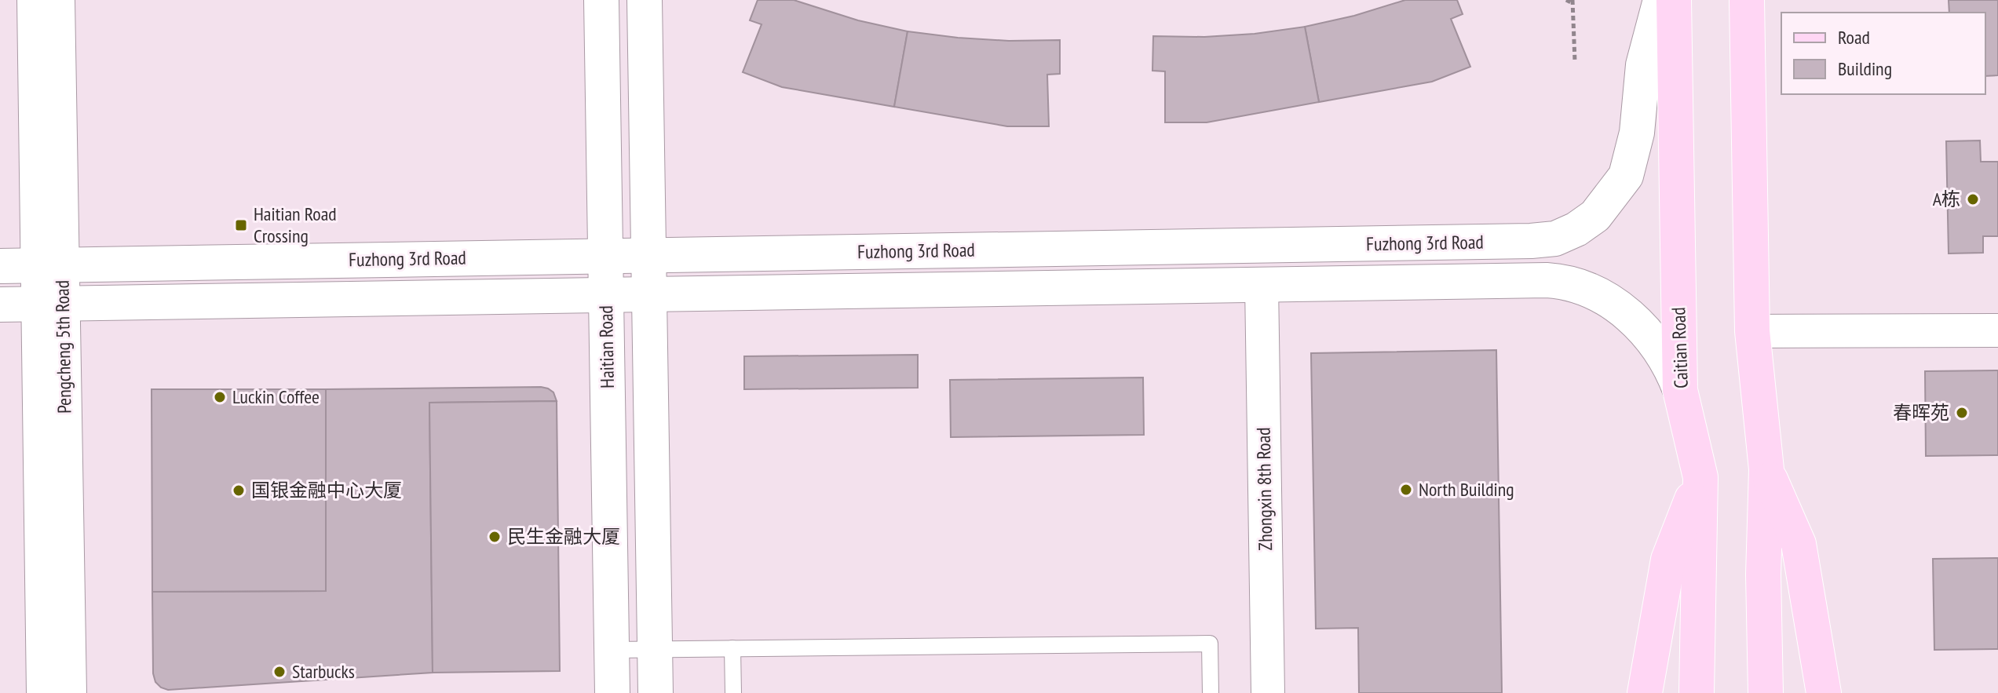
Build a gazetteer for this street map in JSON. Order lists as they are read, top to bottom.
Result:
{
  "streets": {
    "main road": ["Caitian Road"],
    "street": [
      "Fuzhong 3rd Road",
      "Pengcheng 5th Road",
      "Haitian Road",
      "Zhongxin 8th Road"
    ]
  },
  "crossings": [
    ["Fuzhong 3rd Road", "Pengcheng 5th Road"],
    ["Fuzhong 3rd Road", "Haitian Road"],
    ["Fuzhong 3rd Road", "Caitian Road"],
    ["Fuzhong 3rd Road", "Zhongxin 8th Road"]
  ],
  "places": {
    "other": [
      "A栋",
      "Luckin Coffee",
      "春晖苑",
      "North Building",
      "国银金融中心大厦",
      "民生金融大厦",
      "Starbucks"
    ],
    "transit": ["Haitian Road Crossing"]
  },
  "legend": ["Road", "Building"]
}
